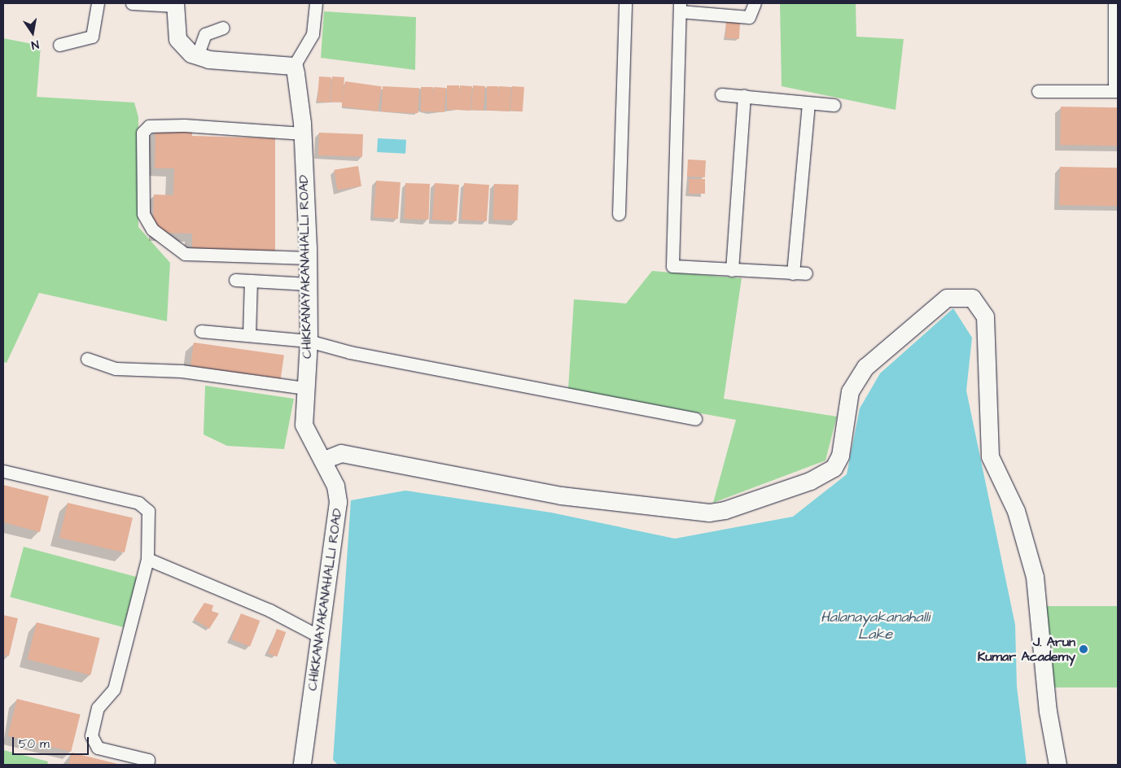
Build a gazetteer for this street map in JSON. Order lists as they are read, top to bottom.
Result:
{
  "streets": {
    "street": ["CHIKKANAYAKANAHALLI ROAD"]
  },
  "water": ["Halanayakanahalli Lake"],
  "places": ["J. Arun Kumar Academy"],
  "scale_bar": "50 m",
  "north": "bottom"
}
